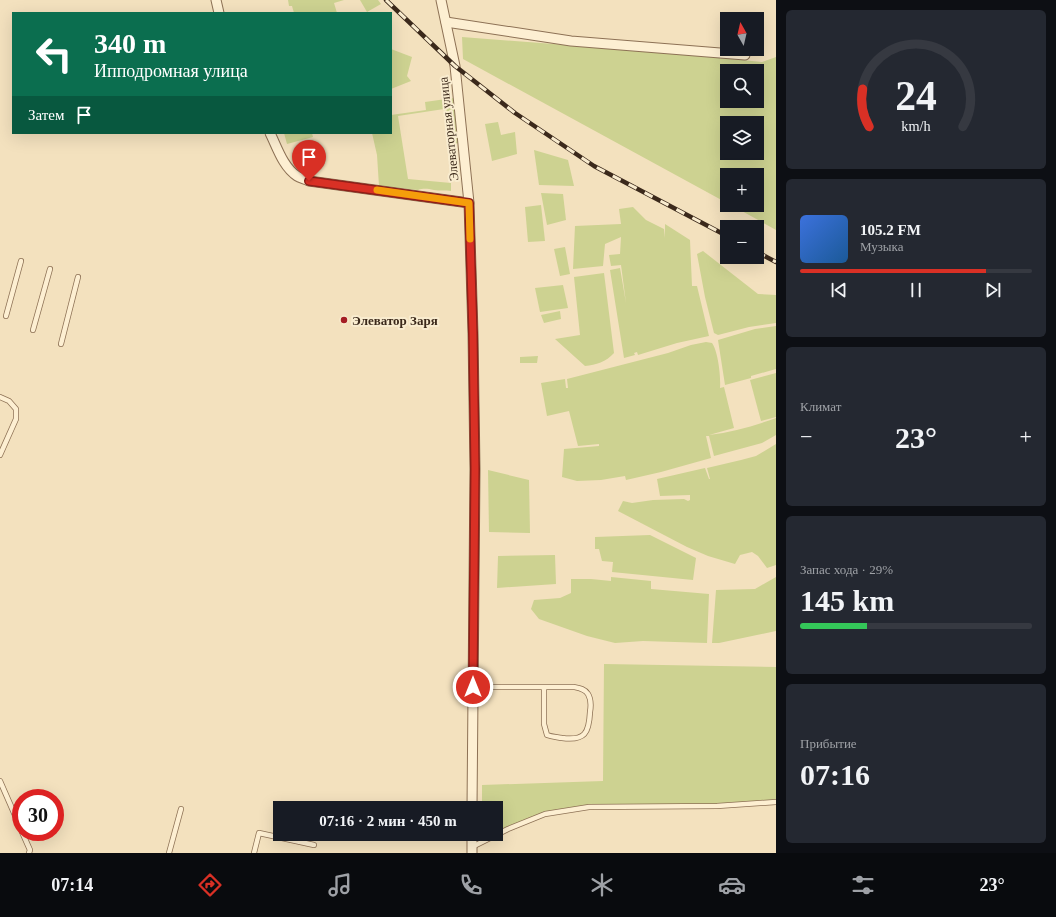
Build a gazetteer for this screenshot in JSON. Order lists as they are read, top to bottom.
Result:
{
  "streets": {
    "street": ["Элеваторная улица"]
  },
  "places": ["Элеватор Заря"],
  "north": "top",
  "page": {
    "map_buttons": ["+", "−"],
    "turn": ["340 m", "Ипподромная улица"],
    "then": "Затем",
    "song": ["105.2 FM", "Музыка"],
    "tile": [
      "Климат",
      ["Запас хода · 29%", "145 km"],
      ["Прибытие", "07:16"]
    ],
    "heat": ["−", "23°", "+"],
    "limit": "30",
    "trip": "07:16 · 2 мин · 450 m",
    "tabs": ["07:14", "23°"],
    "gauge": ["24", "km/h"]
  }
}
